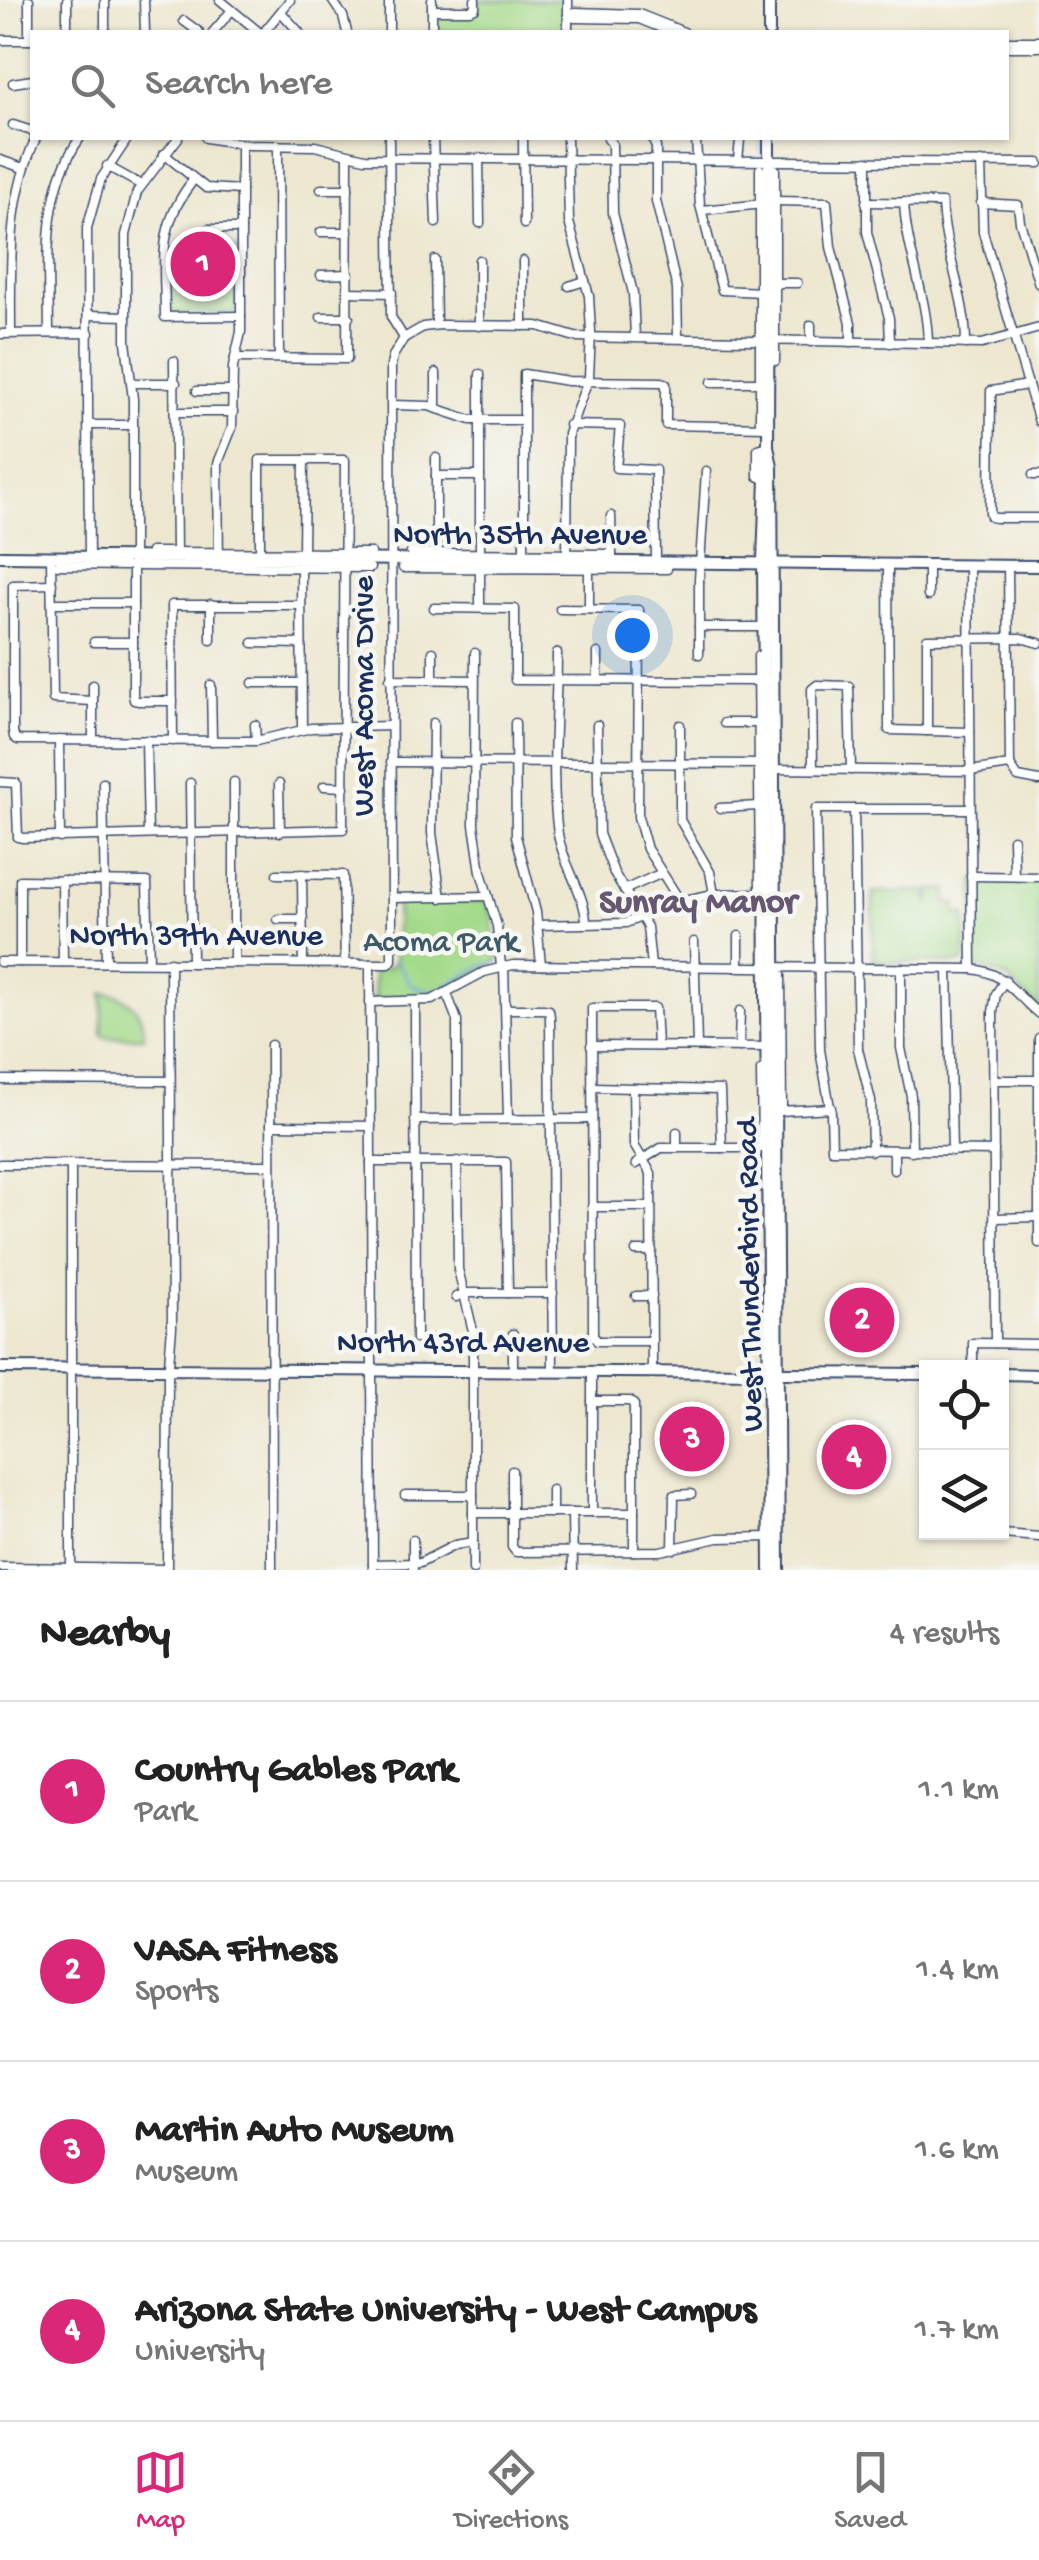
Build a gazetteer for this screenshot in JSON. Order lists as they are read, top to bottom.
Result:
{
  "streets": {
    "main road": ["North 35th Avenue", "West Thunderbird Road", "North 43rd Avenue"],
    "street": ["West Acoma Drive", "North 39th Avenue"]
  },
  "crossings": [
    ["North 35th Avenue", "West Acoma Drive"],
    ["North 35th Avenue", "West Thunderbird Road"],
    ["West Acoma Drive", "North 39th Avenue"],
    ["West Thunderbird Road", "North 43rd Avenue"]
  ],
  "districts": ["Sunray Manor"],
  "parks": ["Acoma Park"],
  "page": {
    "search": "Search here",
    "pins": [
      "1",
      "2",
      "3",
      "4"
    ],
    "heading": ["Nearby", "4 results"],
    "list": [
      {
        "mark": "1",
        "name": "Country Gables Park",
        "note": "Park",
        "value": "1.1 km"
      },
      {
        "mark": "2",
        "name": "VASA Fitness",
        "note": "Sports",
        "value": "1.4 km"
      },
      {
        "mark": "3",
        "name": "Martin Auto Museum",
        "note": "Museum",
        "value": "1.6 km"
      },
      {
        "mark": "4",
        "name": "Arizona State University - West Campus",
        "note": "University",
        "value": "1.7 km"
      }
    ],
    "nav": ["Map", "Directions", "Saved"]
  }
}
